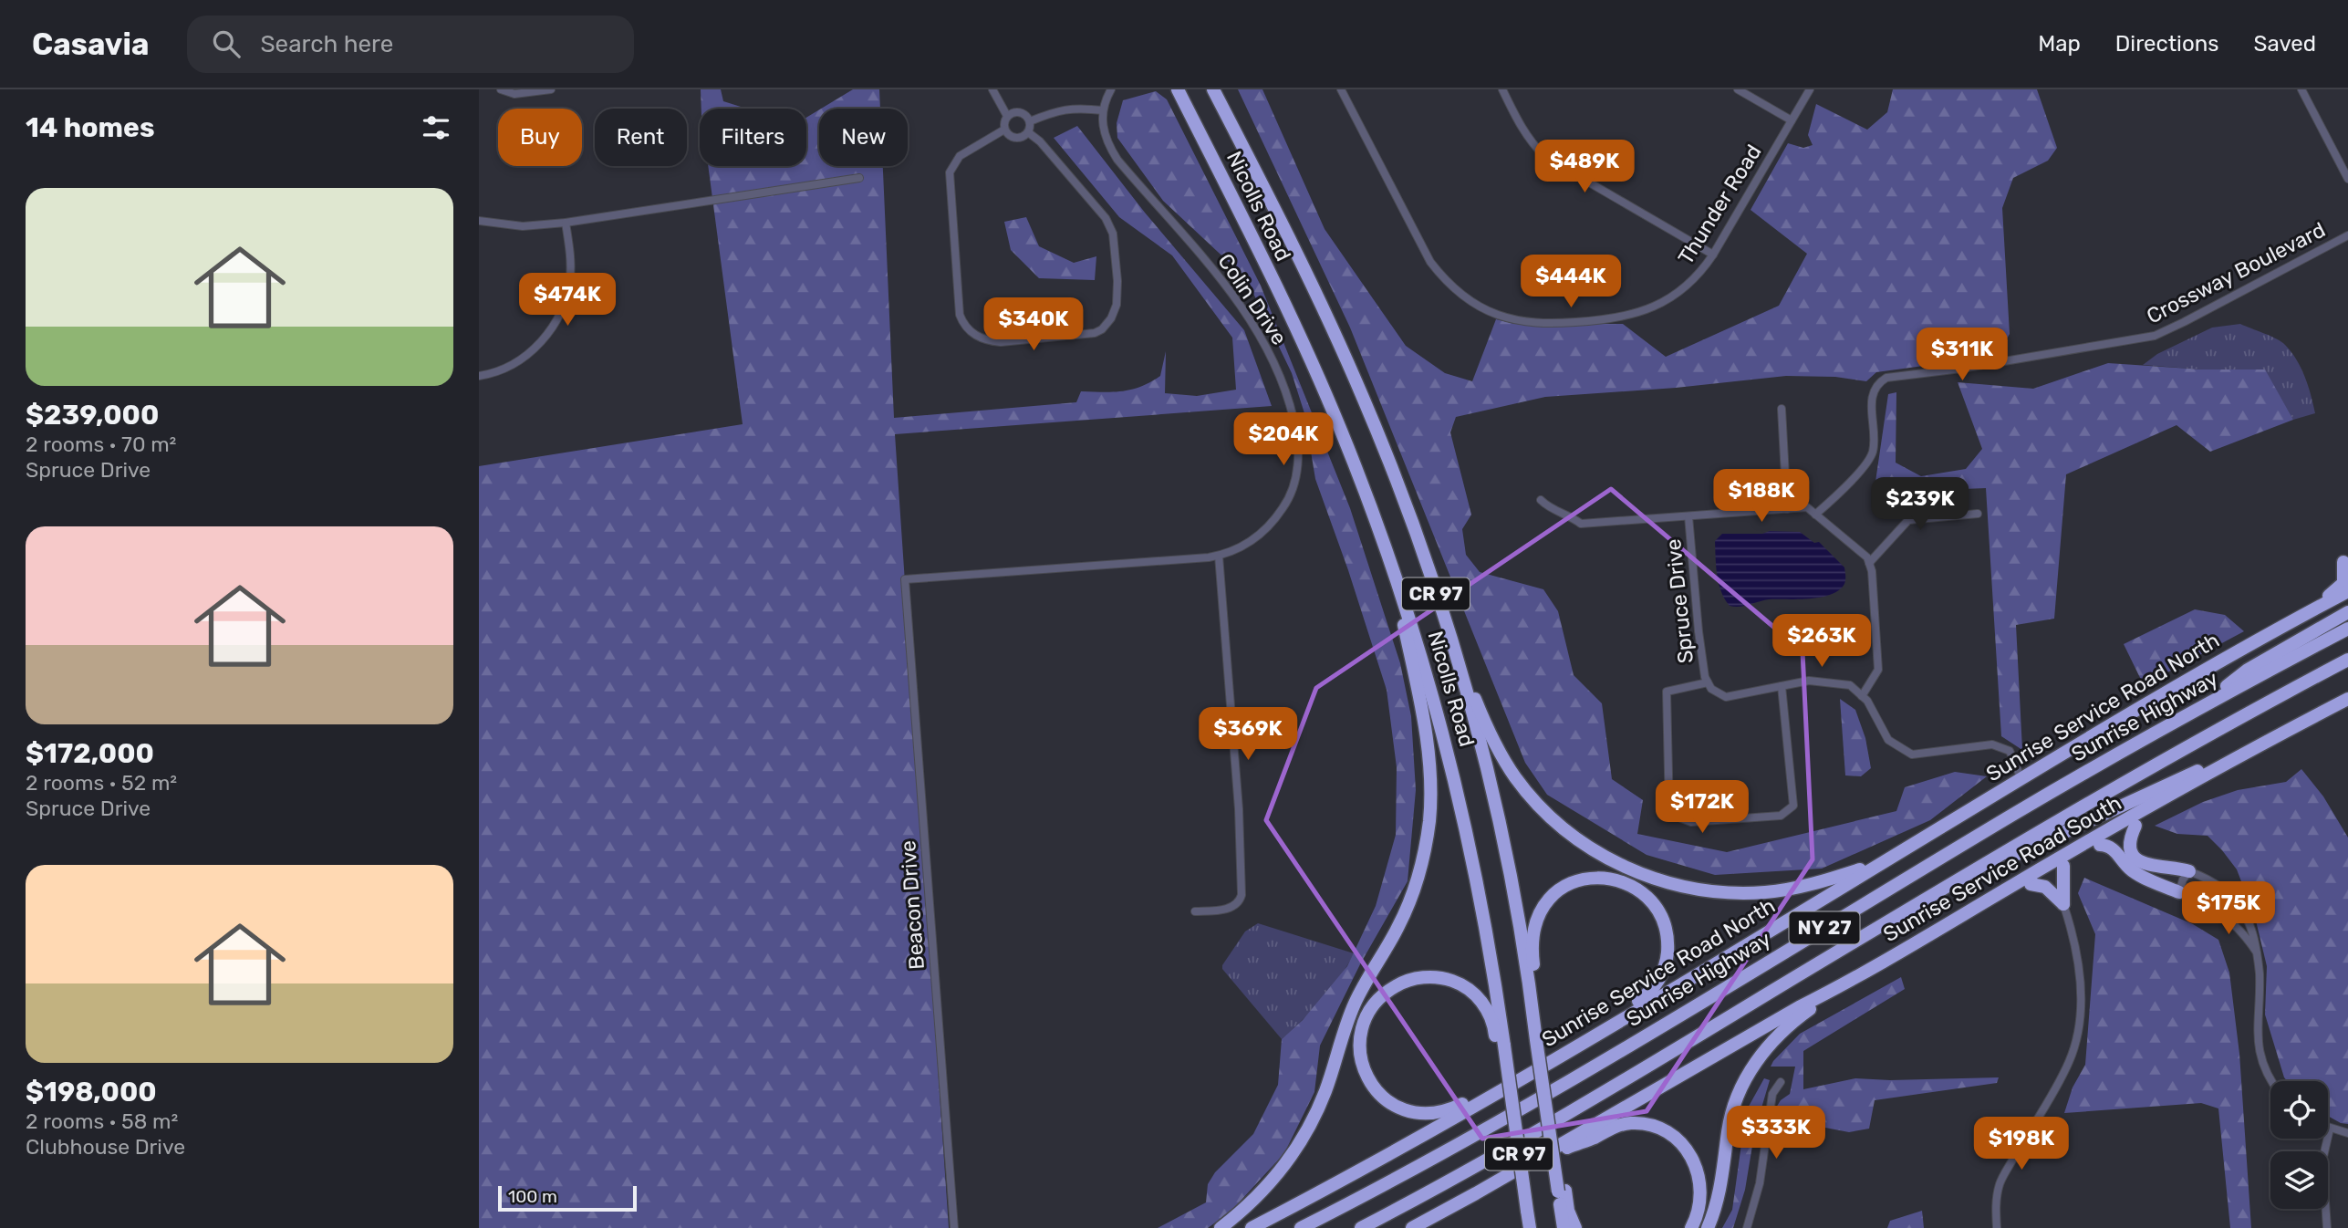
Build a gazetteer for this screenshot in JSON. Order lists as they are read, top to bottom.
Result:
{
  "streets": {
    "highway": [
      "Nicolls Road",
      "CR 97",
      "Sunrise Service Road North",
      "Sunrise Highway",
      "Sunrise Service Road South",
      "NY 27"
    ],
    "street": [
      "Thunder Road",
      "Crossway Boulevard",
      "Colin Drive",
      "Spruce Drive",
      "Beacon Drive"
    ]
  },
  "crossings": [
    ["Nicolls Road", "CR 97"],
    ["Crossway Boulevard", "Spruce Drive"],
    ["Colin Drive", "Beacon Drive"]
  ],
  "scale_bar": "100 m",
  "page": {
    "header": "Casavia",
    "search": "Search here",
    "nav": ["Map", "Directions", "Saved"],
    "heading": "14 homes",
    "chip": [
      "Buy",
      "Rent",
      "Filters",
      "New"
    ],
    "price": [
      "$489K",
      "$444K",
      "$474K",
      "$340K",
      "$311K",
      "$204K",
      "$188K",
      "$239K",
      "$263K",
      "$369K",
      "$172K",
      "$175K",
      "$333K",
      "$198K"
    ],
    "list": [
      {
        "name": "$239,000",
        "note": "2 rooms · 70 m² · Spruce Drive"
      },
      {
        "name": "$172,000",
        "note": "2 rooms · 52 m² · Spruce Drive"
      },
      {
        "name": "$198,000",
        "note": "2 rooms · 58 m² · Clubhouse Drive"
      }
    ],
    "scale": "100 m"
  }
}
